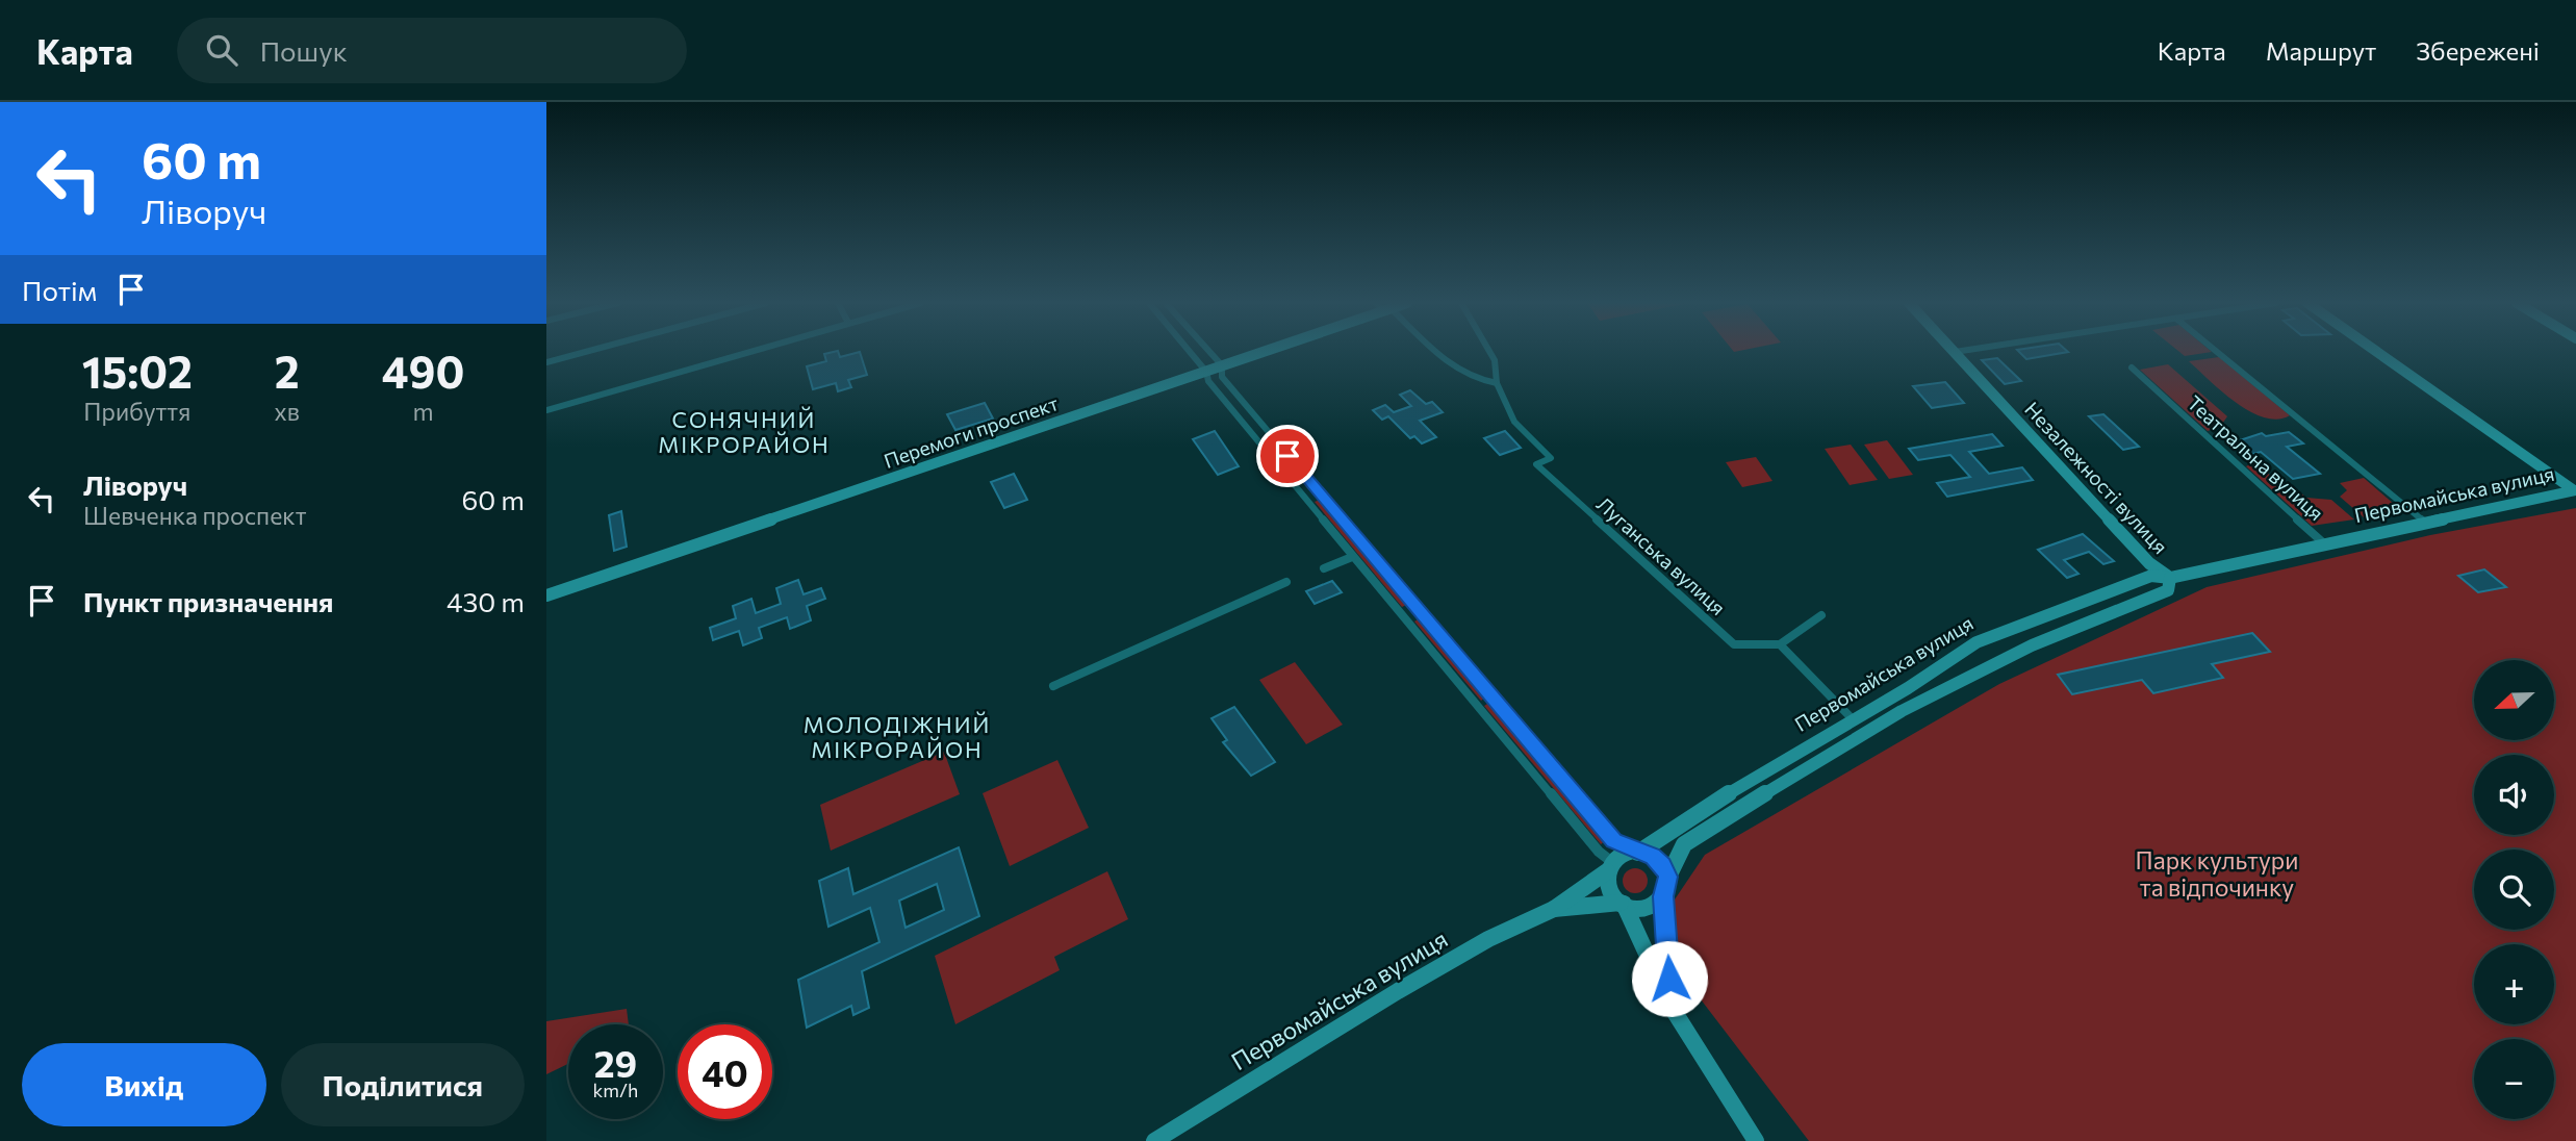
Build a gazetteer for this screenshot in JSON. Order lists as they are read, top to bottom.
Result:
{
  "streets": {
    "main road": ["Перемоги проспект", "Незалежності вулиця", "Первомайська вулиця"],
    "street": ["Театральна вулиця", "Луганська вулиця"]
  },
  "crossings": [
    ["Театральна вулиця", "Первомайська вулиця"],
    ["Незалежності вулиця", "Первомайська вулиця"]
  ],
  "districts": ["СОНЯЧНИЙ МІКРОРАЙОН", "МОЛОДІЖНИЙ МІКРОРАЙОН"],
  "parks": ["Парк культури та відпочинку"],
  "north": "left",
  "page": {
    "header": "Карта",
    "search": "Пошук",
    "nav": ["Карта", "Маршрут", "Збережені"],
    "turn": ["60 m", "Ліворуч"],
    "then": "Потім",
    "eta": [
      "15:02",
      "Прибуття",
      "2",
      "хв",
      "490",
      "m"
    ],
    "list": [
      {
        "name": "Ліворуч",
        "note": "Шевченка проспект",
        "value": "60 m"
      },
      {
        "name": "Пункт призначення",
        "value": "430 m"
      }
    ],
    "map_buttons": ["+", "−"],
    "speed": "29 km/h",
    "limit": "40",
    "buttons": ["Вихід", "Поділитися"]
  }
}
